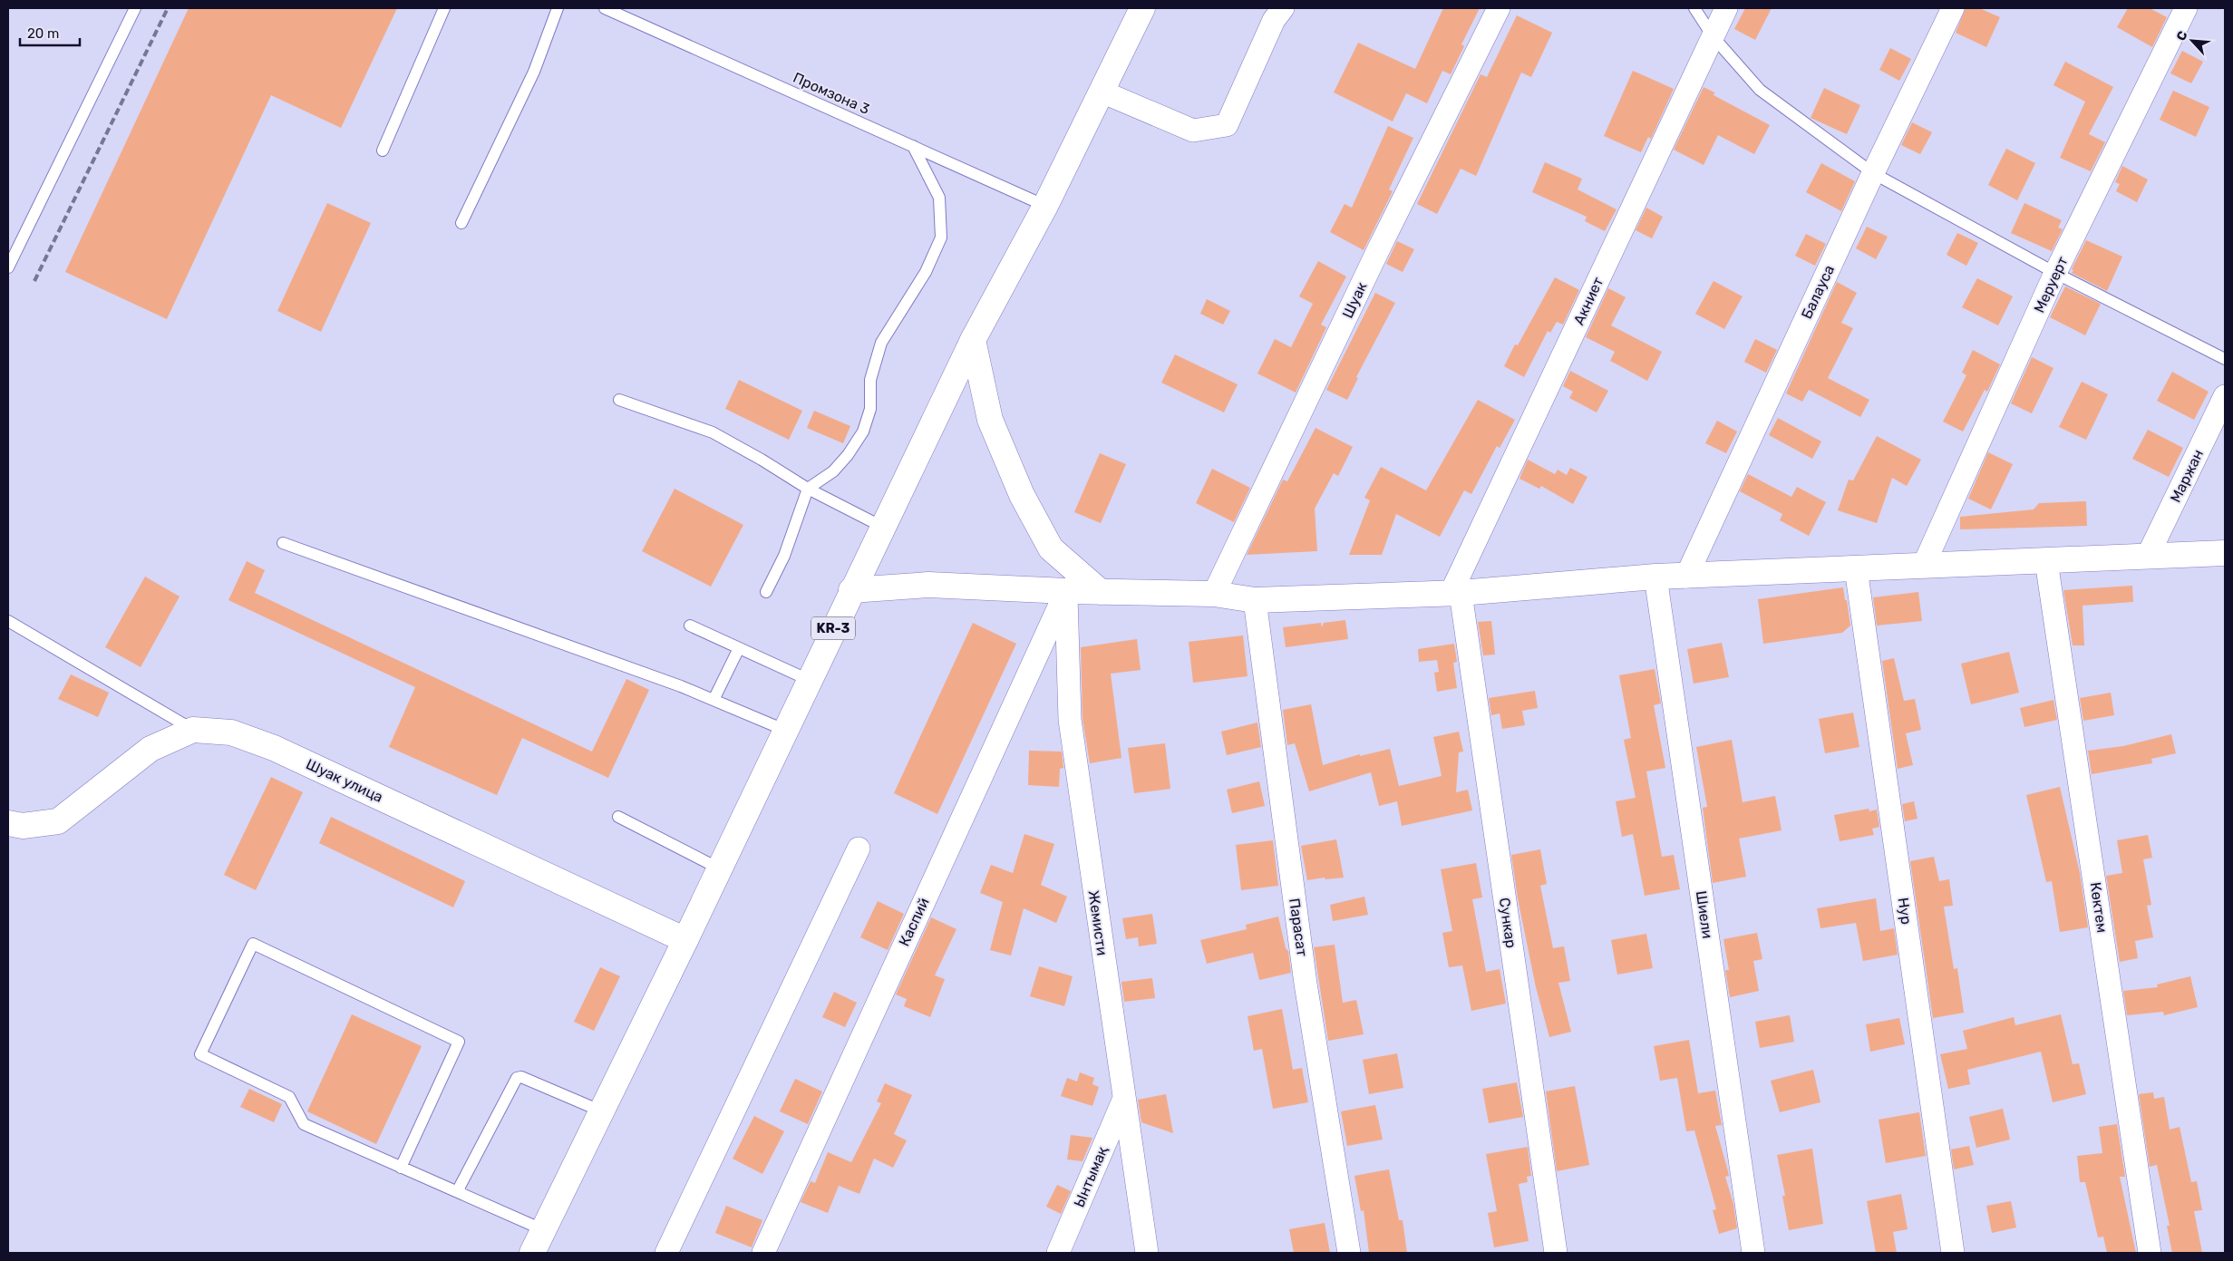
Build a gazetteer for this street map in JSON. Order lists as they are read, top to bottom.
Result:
{
  "streets": {
    "street": [
      "Меруерт",
      "Балауса",
      "Шуак",
      "Акниет",
      "Маржан",
      "KR-3",
      "Шуак улица",
      "Көктем",
      "Нур",
      "Шиели",
      "Каспий",
      "Жемисти",
      "Сункар",
      "Парасат",
      "Ынтымақ"
    ],
    "lane": ["Промзона 3"]
  },
  "crossings": [
    ["Промзона 3", "KR-3"],
    ["Акниет", "Сункар"],
    ["KR-3", "Шуак улица"],
    ["Каспий", "Жемисти"],
    ["Жемисти", "Ынтымақ"]
  ],
  "scale_bar": "20 m",
  "north": "top left"
}
